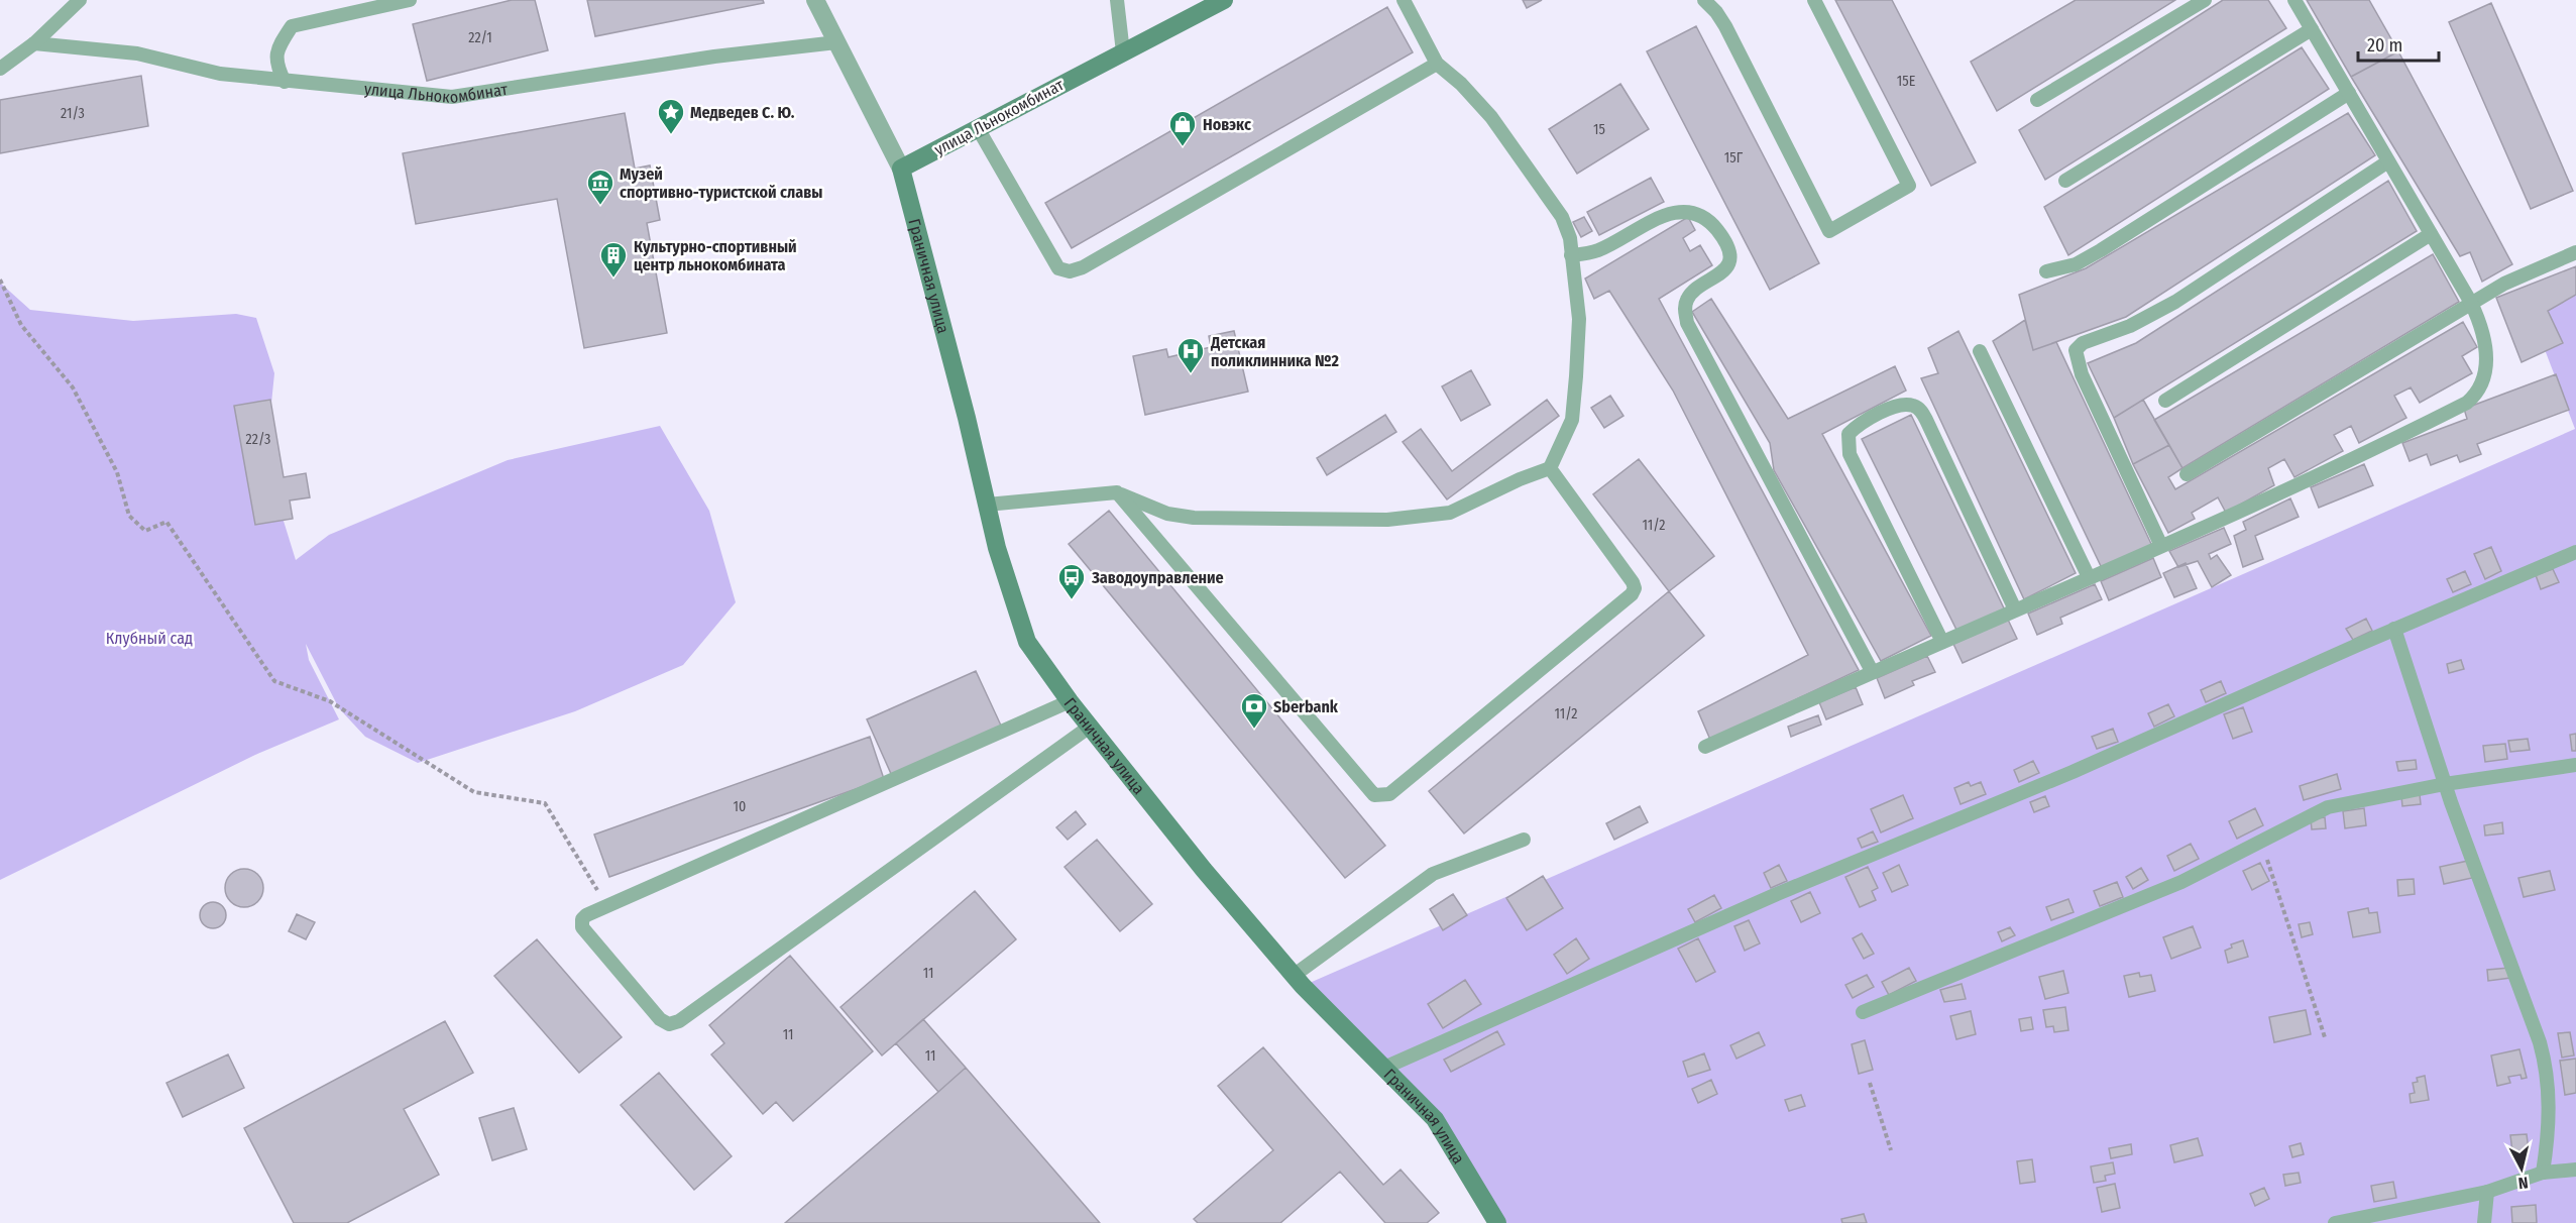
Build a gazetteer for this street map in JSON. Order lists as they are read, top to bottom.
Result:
{
  "streets": {
    "street": ["улица Льнокомбинат", "Граничная улица"]
  },
  "crossings": [
    ["улица Льнокомбинат", "Граничная улица"]
  ],
  "parks": ["Клубный сад"],
  "places": {
    "place": ["Медведев С. Ю."],
    "shop": ["Новэкс"],
    "museum": ["Музей спортивно-туристской славы"],
    "building": ["Культурно-спортивный центр льнокомбината"],
    "hospital": ["Детская поликлинника №2"],
    "bus stop": ["Заводоуправление"],
    "bank": ["Sberbank"]
  },
  "house_numbers": [
    "22/1",
    "15Е",
    "21/3",
    "15",
    "15Г",
    "22/3",
    "11/2",
    "11/2",
    "10",
    "11",
    "11",
    "11"
  ],
  "scale_bar": "20 m",
  "north": "bottom"
}
